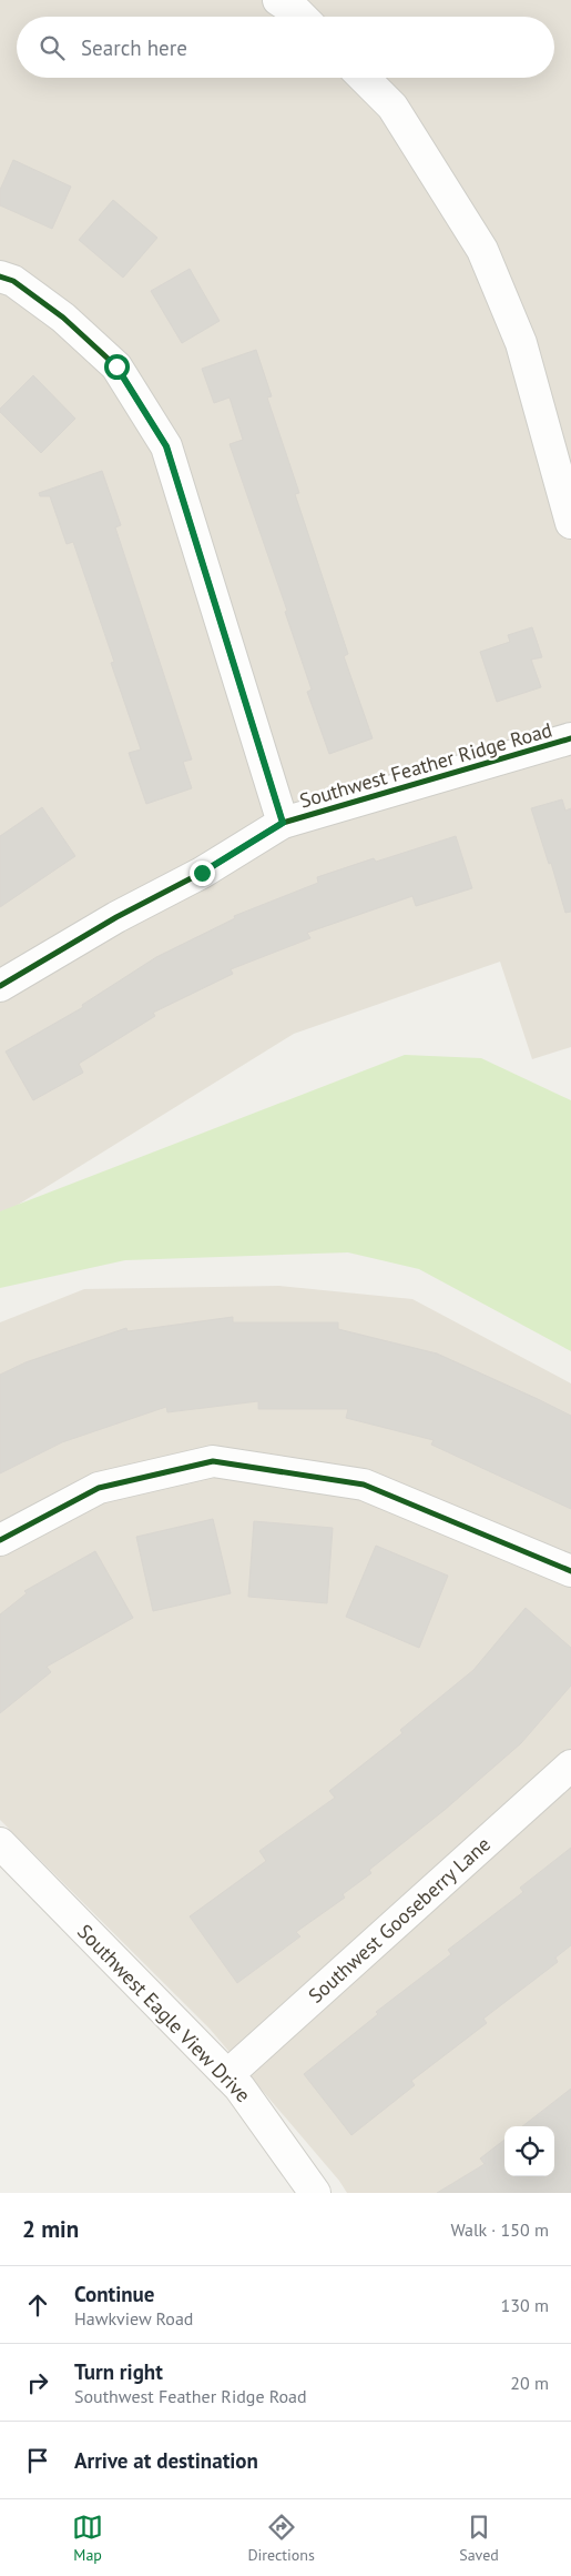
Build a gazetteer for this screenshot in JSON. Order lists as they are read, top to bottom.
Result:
{
  "streets": {
    "street": ["Southwest Feather Ridge Road", "Southwest Gooseberry Lane", "Southwest Eagle View Drive"]
  },
  "crossings": [
    ["Southwest Gooseberry Lane", "Southwest Eagle View Drive"]
  ],
  "page": {
    "search": "Search here",
    "heading": ["2 min", "Walk · 150 m"],
    "list": [
      ["Continue", "Hawkview Road", "130 m"],
      ["Turn right", "Southwest Feather Ridge Road", "20 m"],
      "Arrive at destination"
    ],
    "nav": ["Map", "Directions", "Saved"]
  }
}
